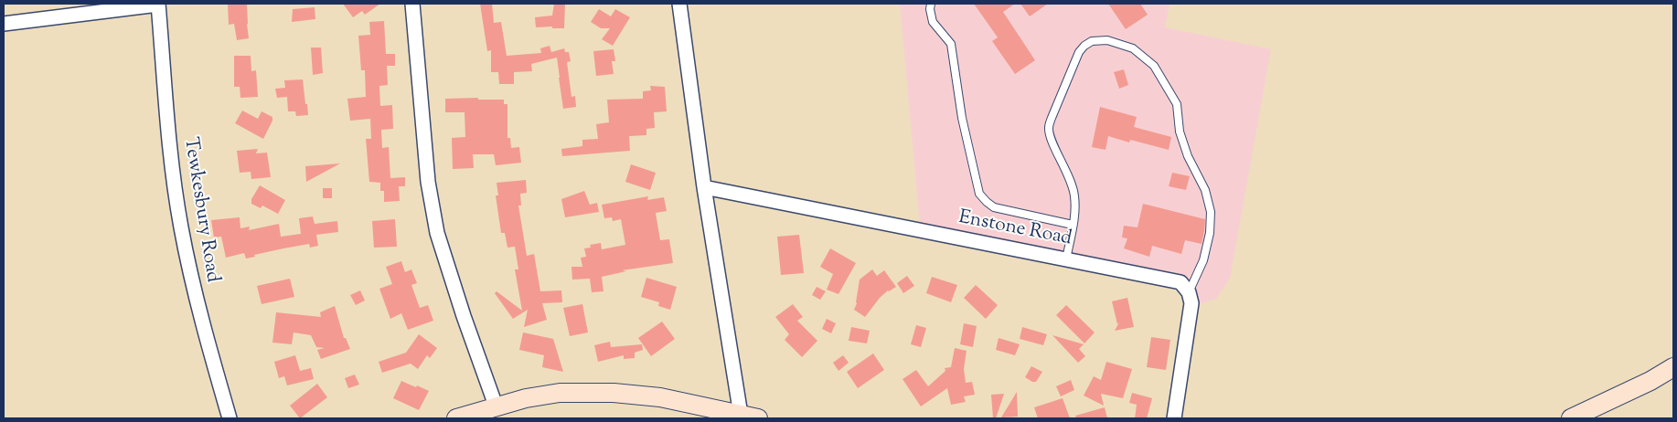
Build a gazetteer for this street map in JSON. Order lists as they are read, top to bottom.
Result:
{
  "streets": {
    "street": ["Tewkesbury Road", "Enstone Road"]
  }
}
